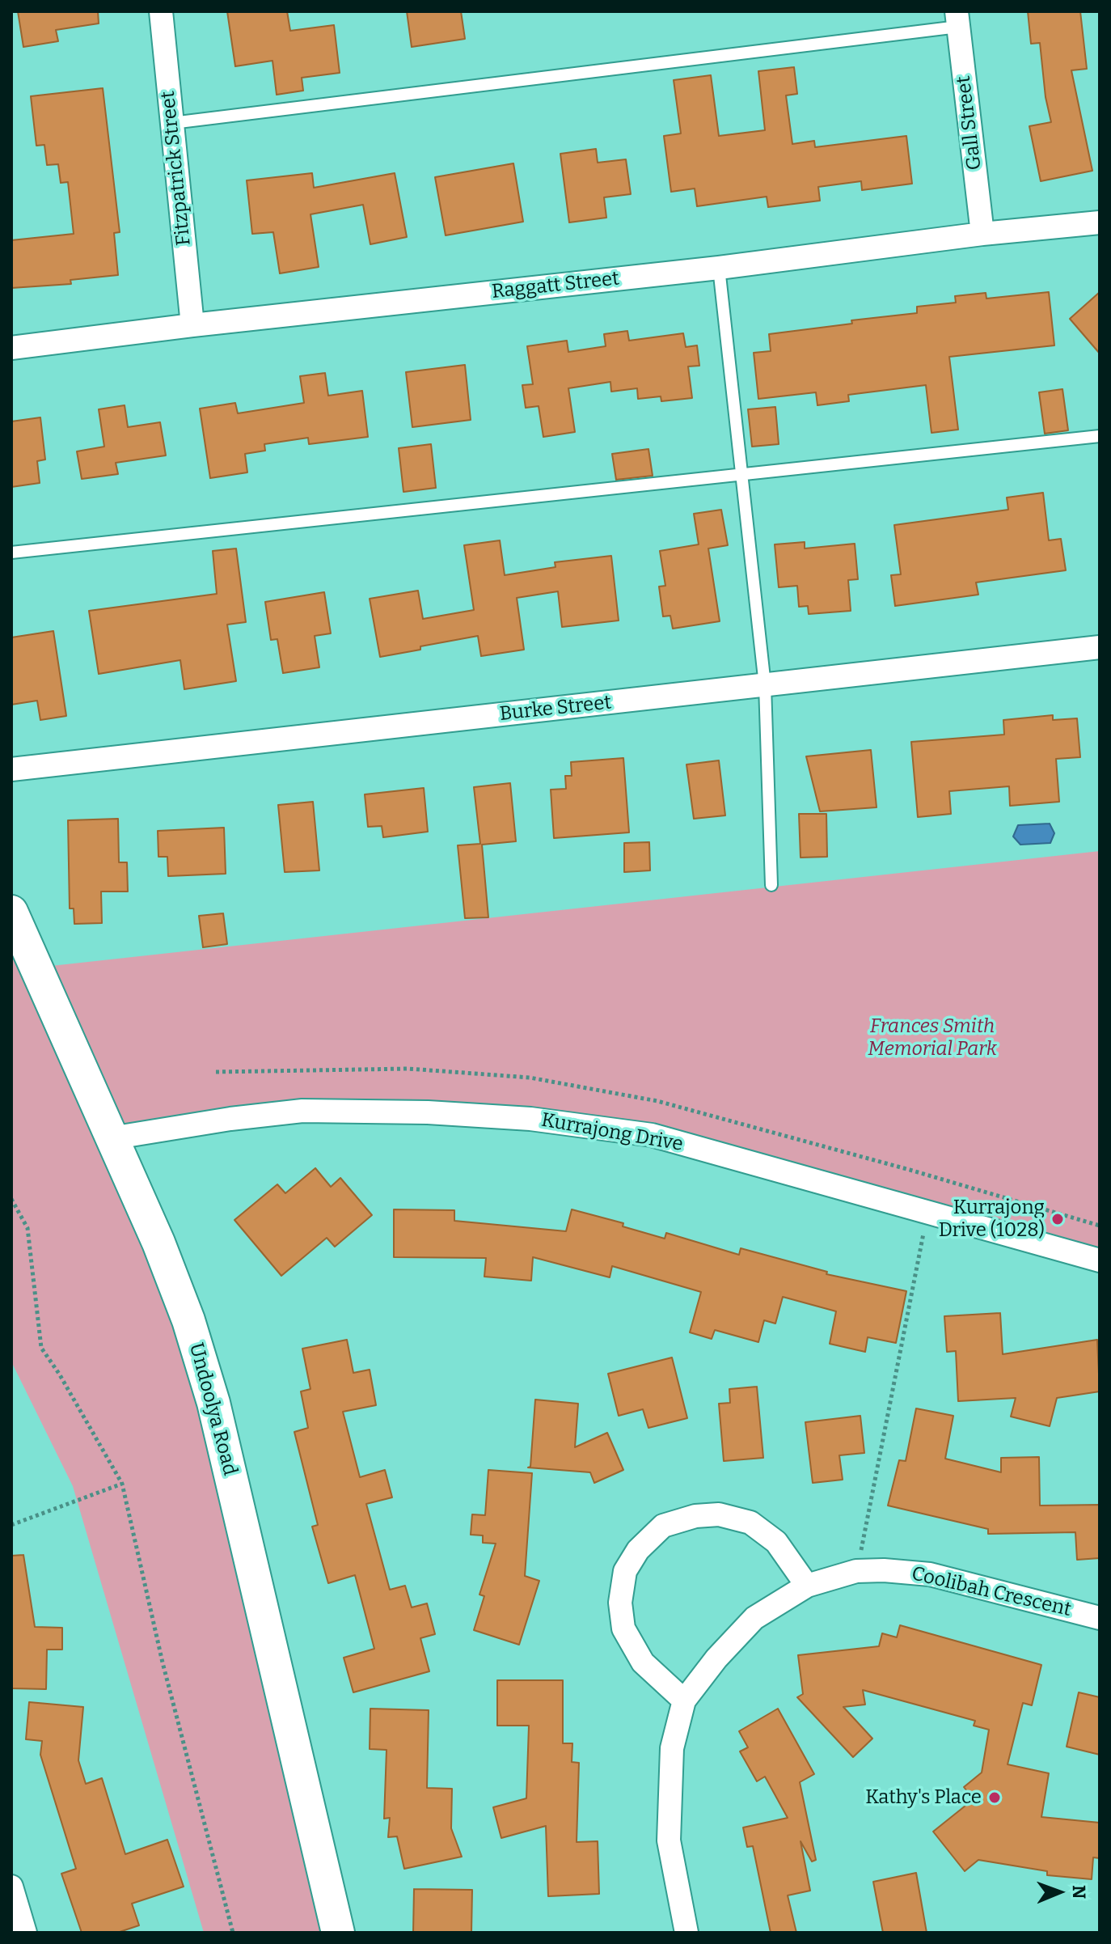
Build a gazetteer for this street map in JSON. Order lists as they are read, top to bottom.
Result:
{
  "streets": {
    "main road": ["Undoolya Road"],
    "street": [
      "Gall Street",
      "Fitzpatrick Street",
      "Raggatt Street",
      "Burke Street",
      "Kurrajong Drive",
      "Coolibah Crescent"
    ]
  },
  "crossings": [
    ["Gall Street", "Raggatt Street"],
    ["Fitzpatrick Street", "Raggatt Street"],
    ["Kurrajong Drive", "Undoolya Road"]
  ],
  "parks": ["Frances Smith Memorial Park"],
  "places": ["Kurrajong Drive (1028)", "Kathy's Place"],
  "north": "right"
}
